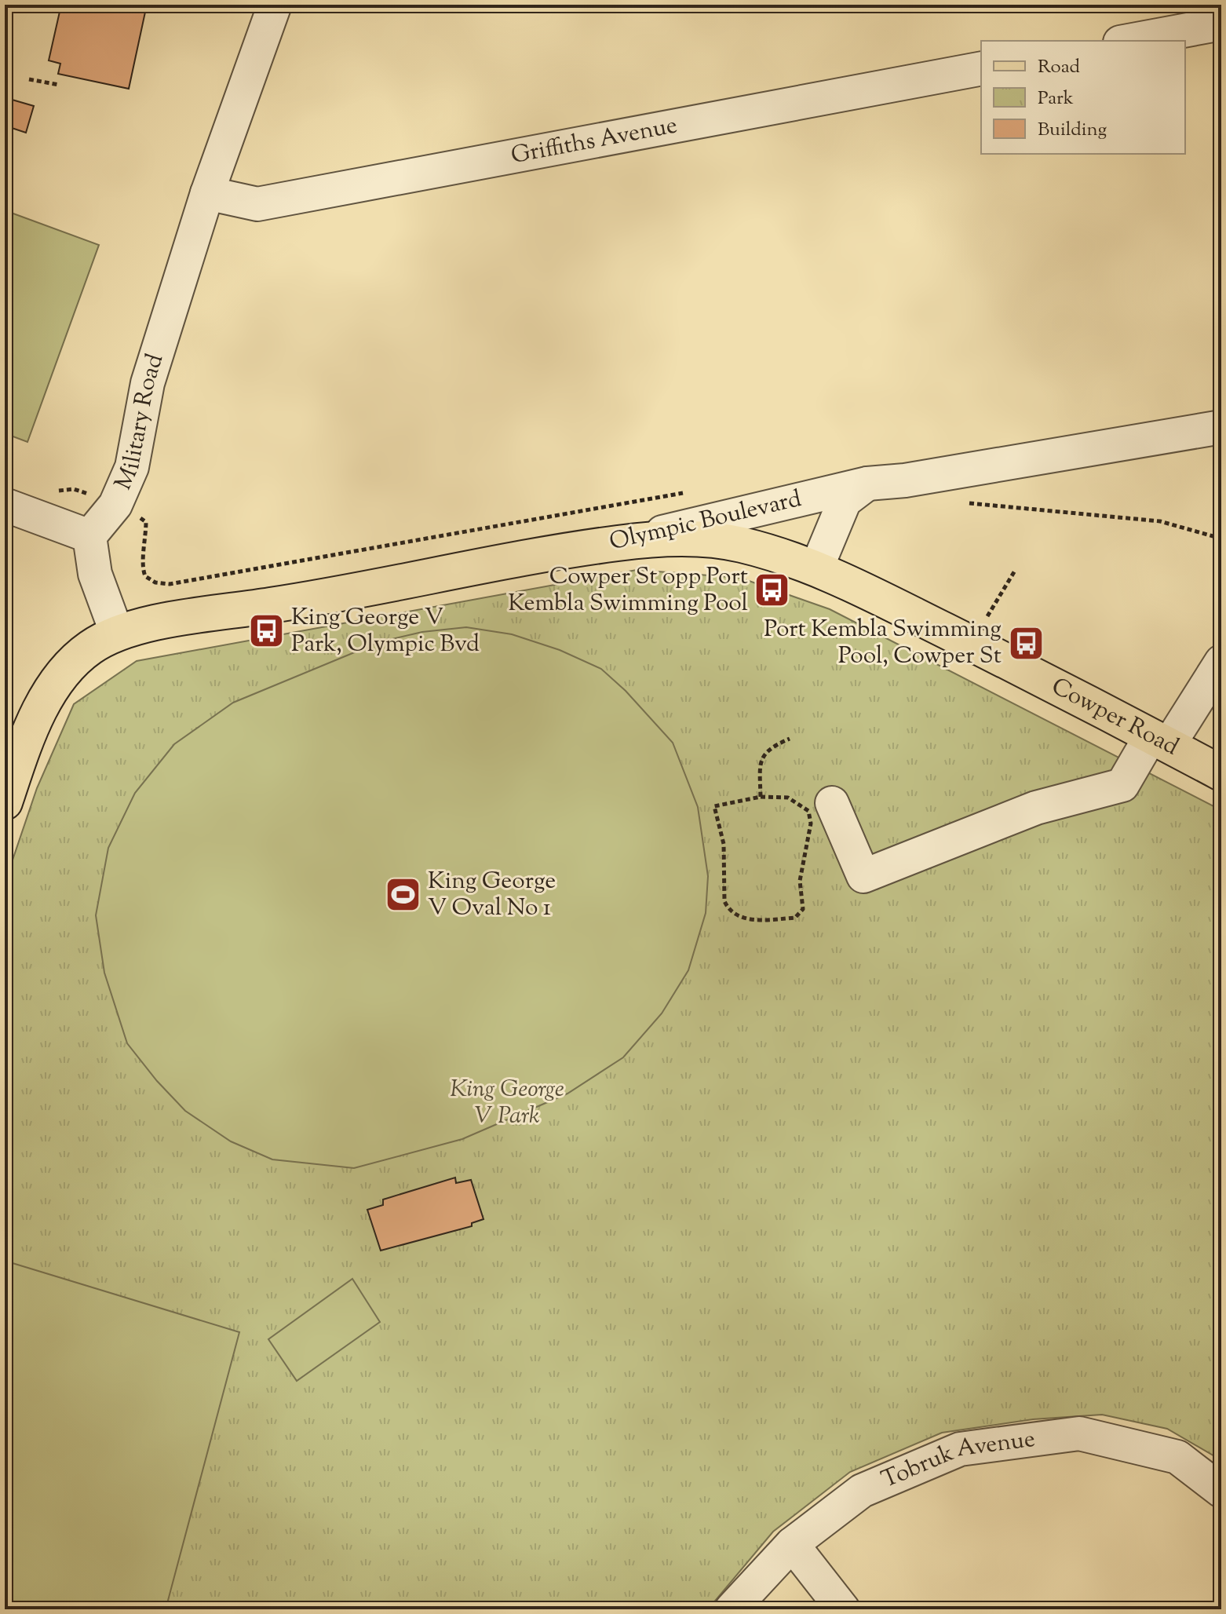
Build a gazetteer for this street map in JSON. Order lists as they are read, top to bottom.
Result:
{
  "streets": {
    "main road": ["Olympic Boulevard", "Cowper Road"],
    "street": ["Griffiths Avenue", "Military Road", "Tobruk Avenue"]
  },
  "crossings": [
    ["Griffiths Avenue", "Military Road"],
    ["Olympic Boulevard", "Cowper Road"]
  ],
  "parks": ["King George V Park"],
  "places": {
    "bus stop": ["Cowper St opp Port Kembla Swimming Pool", "King George V Park, Olympic Bvd", "Port Kembla Swimming Pool, Cowper St"],
    "sports": ["King George V Oval No 1"]
  },
  "legend": ["Road", "Park", "Building"]
}
